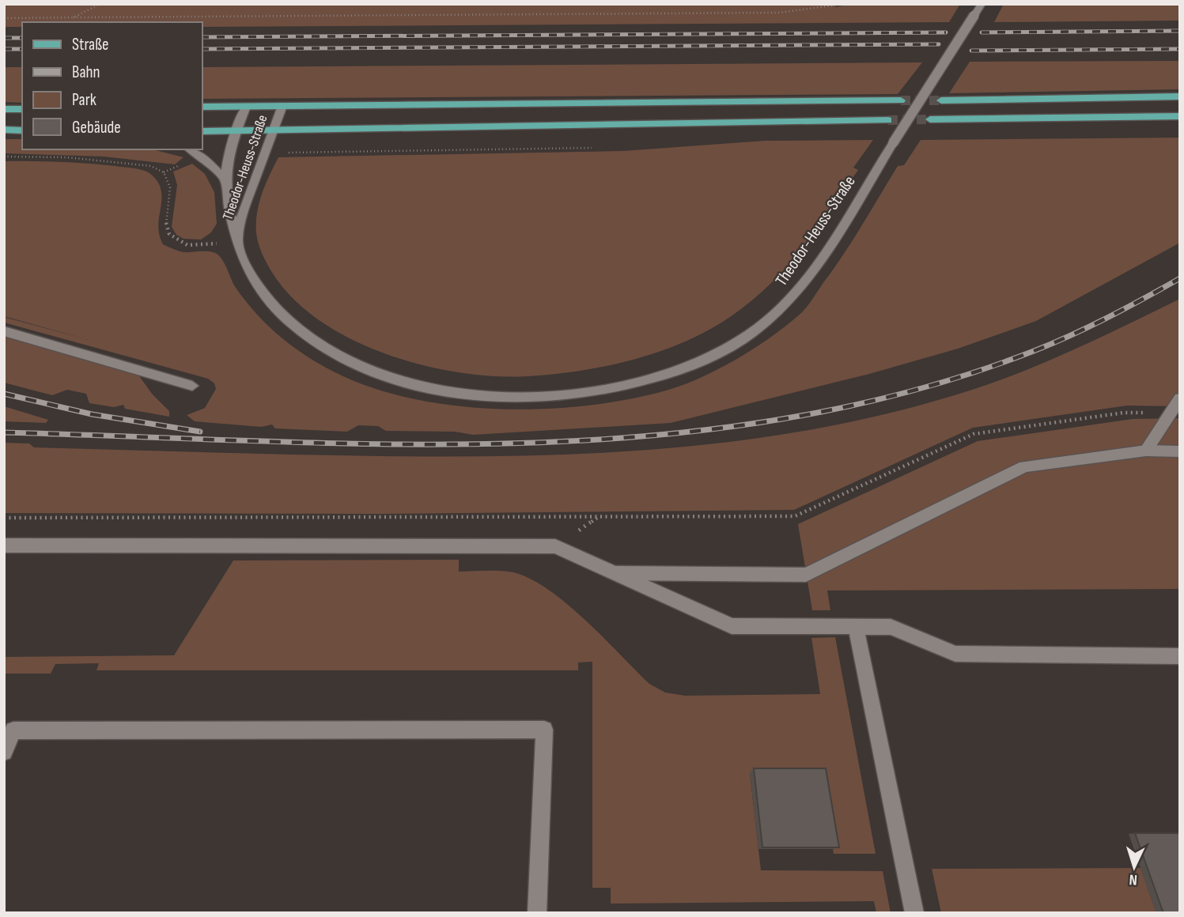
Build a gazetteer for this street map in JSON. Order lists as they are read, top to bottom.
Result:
{
  "streets": {
    "street": ["Theodor-Heuss-Straße"]
  },
  "legend": [
    "Straße",
    "Bahn",
    "Park",
    "Gebäude"
  ],
  "north": "bottom"
}
